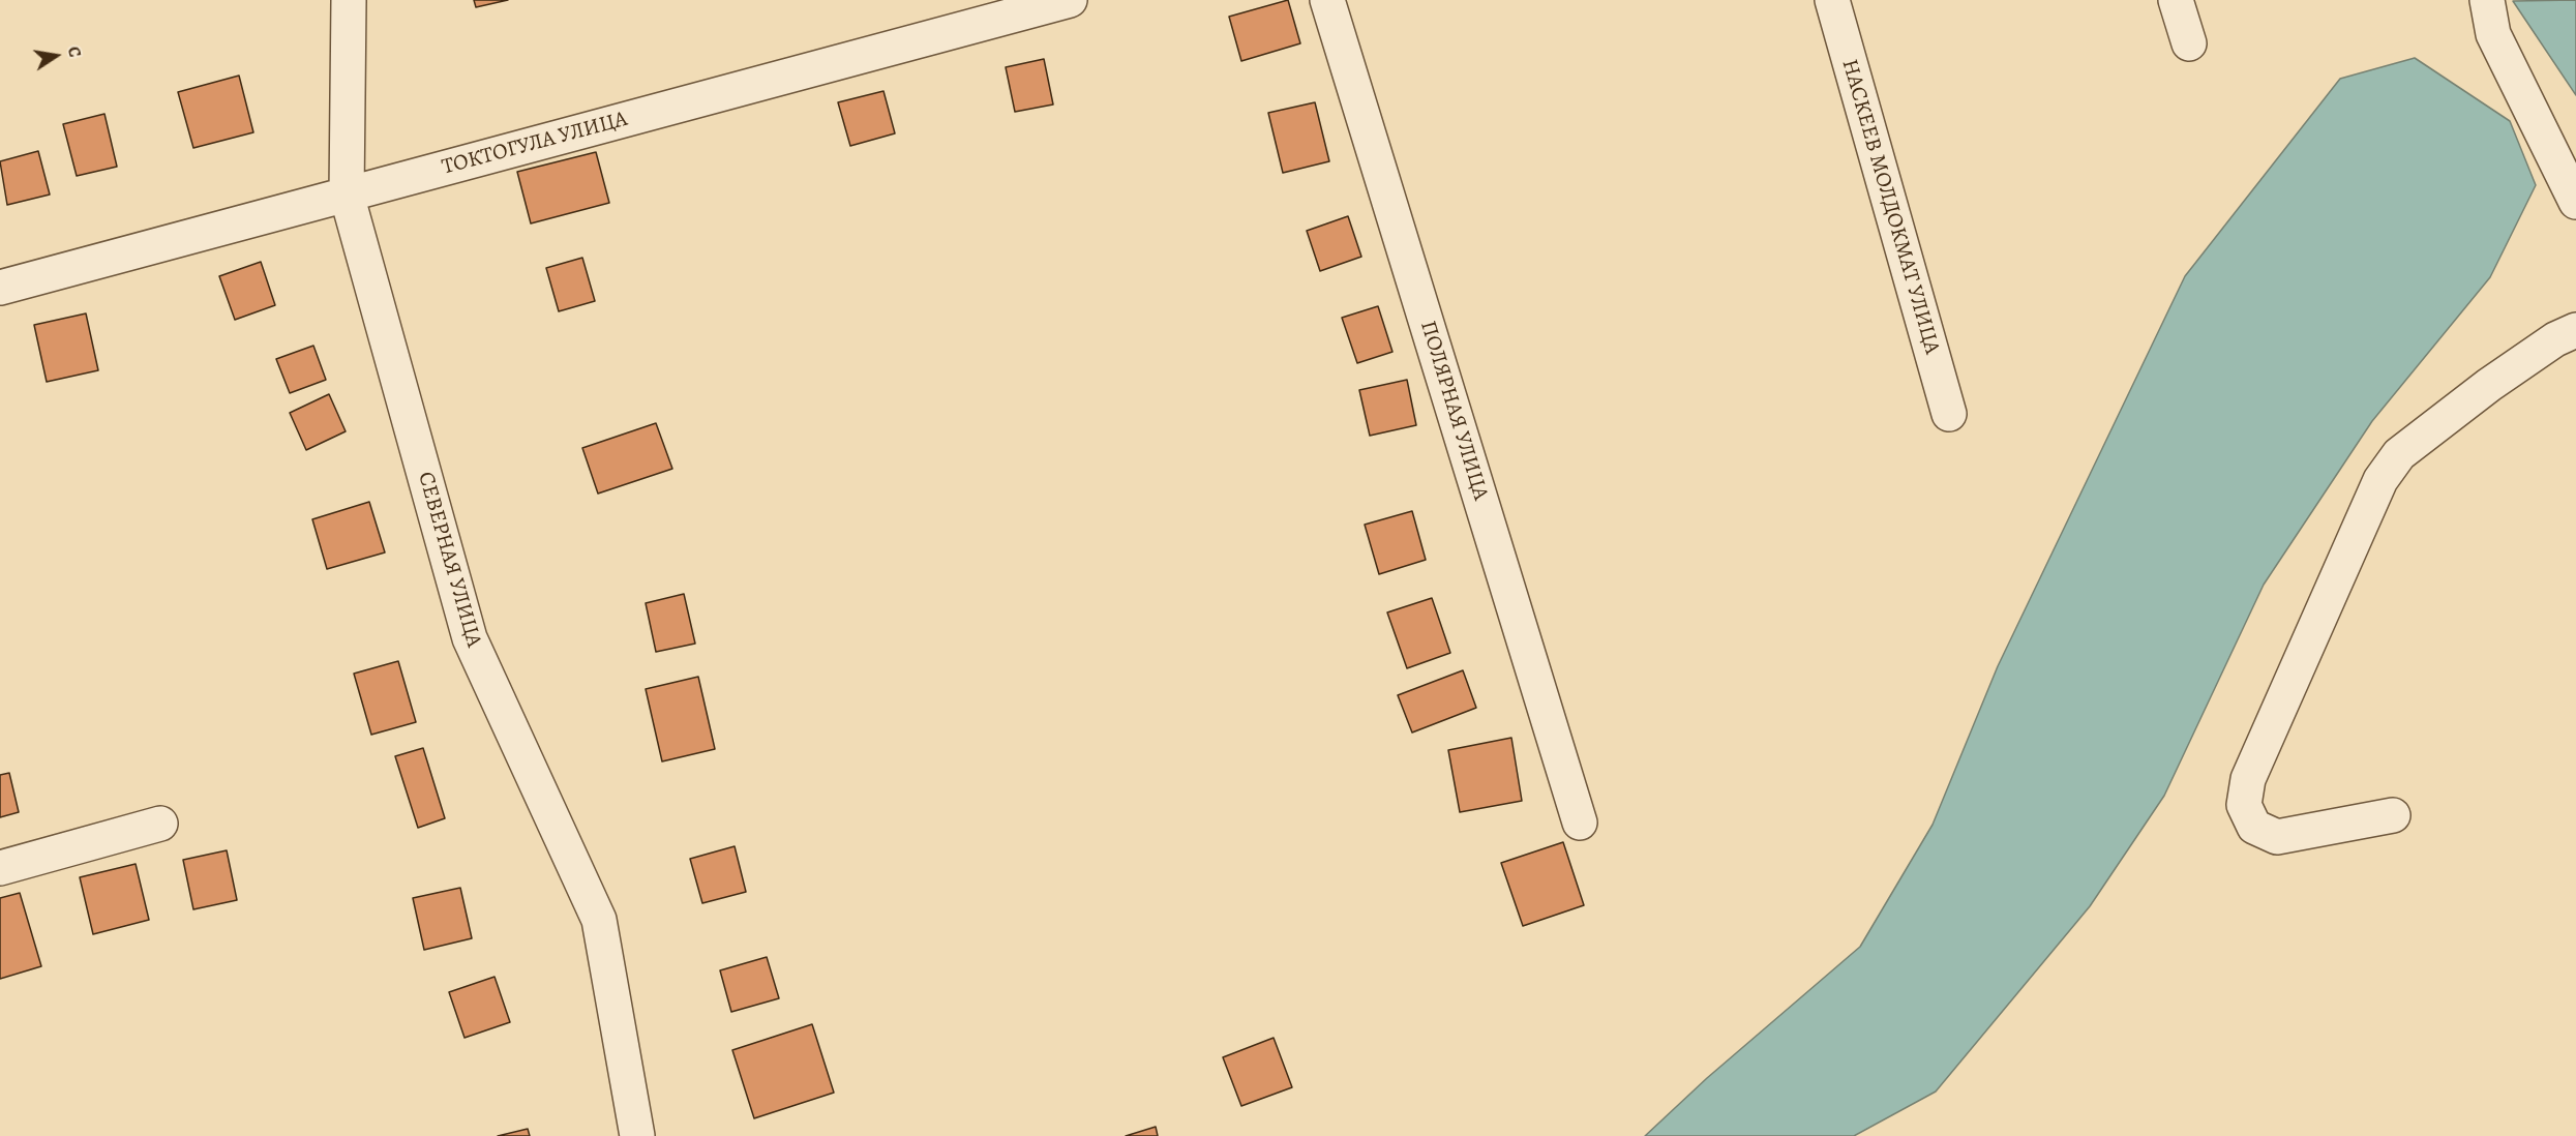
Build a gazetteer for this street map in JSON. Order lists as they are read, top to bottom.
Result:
{
  "streets": {
    "street": [
      "ТОКТОГУЛА УЛИЦА",
      "НАСКЕЕВ МОЛДОКМАТ УЛИЦА",
      "ПОЛЯРНАЯ УЛИЦА",
      "СЕВЕРНАЯ УЛИЦА"
    ]
  },
  "crossings": [
    ["ТОКТОГУЛА УЛИЦА", "СЕВЕРНАЯ УЛИЦА"]
  ],
  "north": "right"
}
